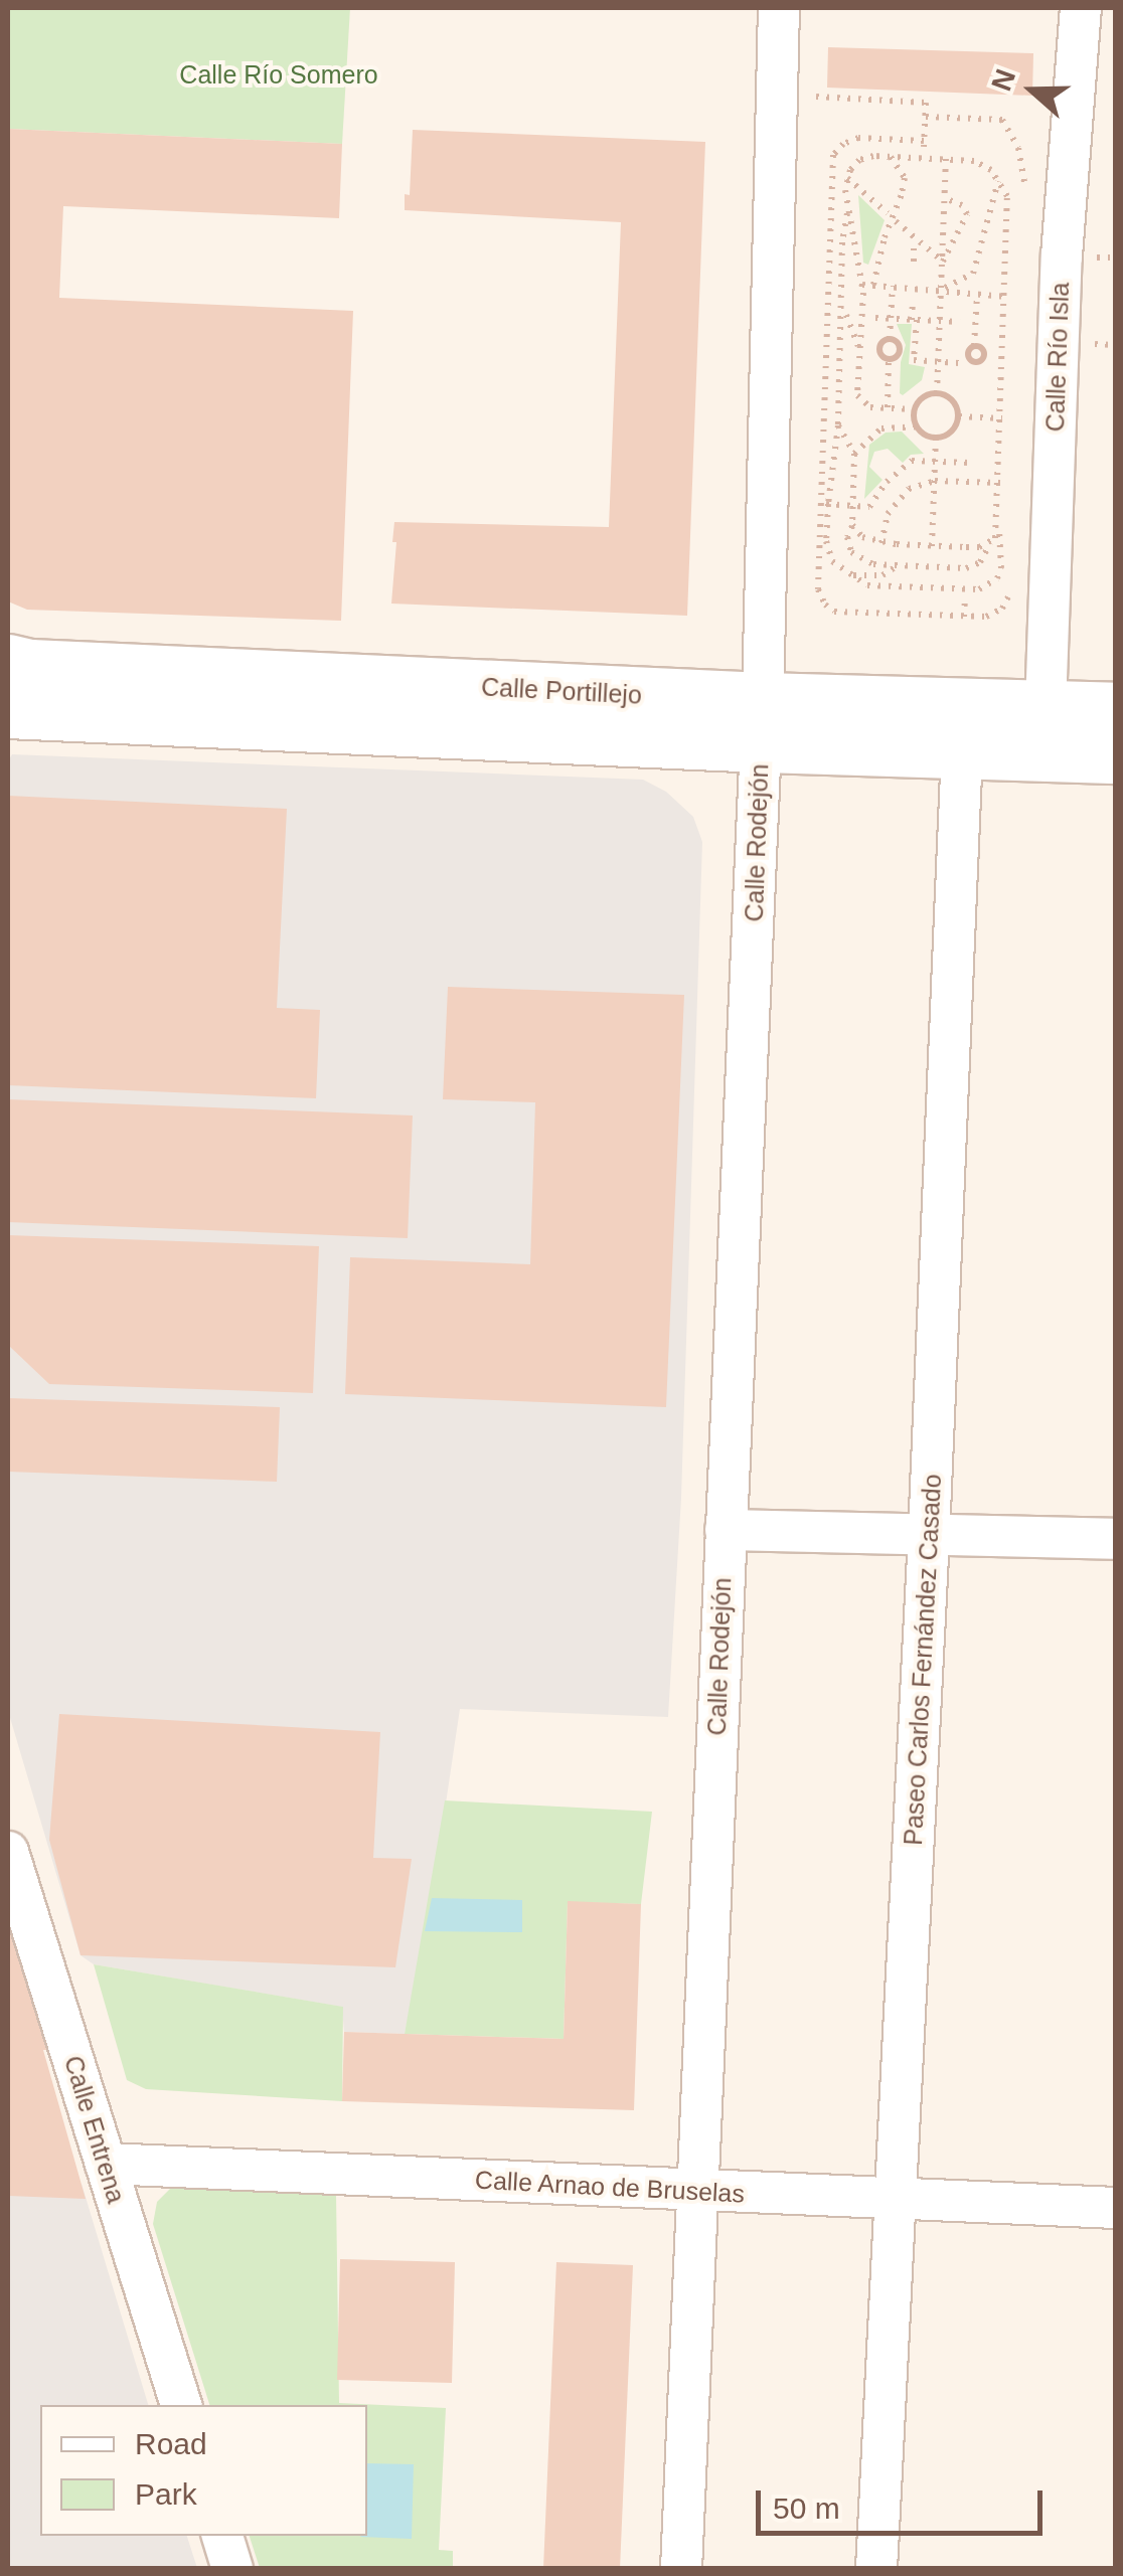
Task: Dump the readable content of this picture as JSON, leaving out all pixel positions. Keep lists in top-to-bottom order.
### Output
{
  "streets": {
    "main road": ["Calle Portillejo"],
    "street": [
      "Calle Río Isla",
      "Calle Rodejón",
      "Paseo Carlos Fernández Casado",
      "Calle Entrena",
      "Calle Arnao de Bruselas"
    ]
  },
  "crossings": [
    ["Calle Río Isla", "Calle Portillejo"],
    ["Calle Portillejo", "Calle Rodejón"],
    ["Calle Portillejo", "Paseo Carlos Fernández Casado"],
    ["Calle Rodejón", "Calle Arnao de Bruselas"],
    ["Paseo Carlos Fernández Casado", "Calle Arnao de Bruselas"],
    ["Calle Entrena", "Calle Arnao de Bruselas"]
  ],
  "parks": ["Calle Río Somero"],
  "legend": ["Road", "Park"],
  "scale_bar": "50 m",
  "north": "left"
}
